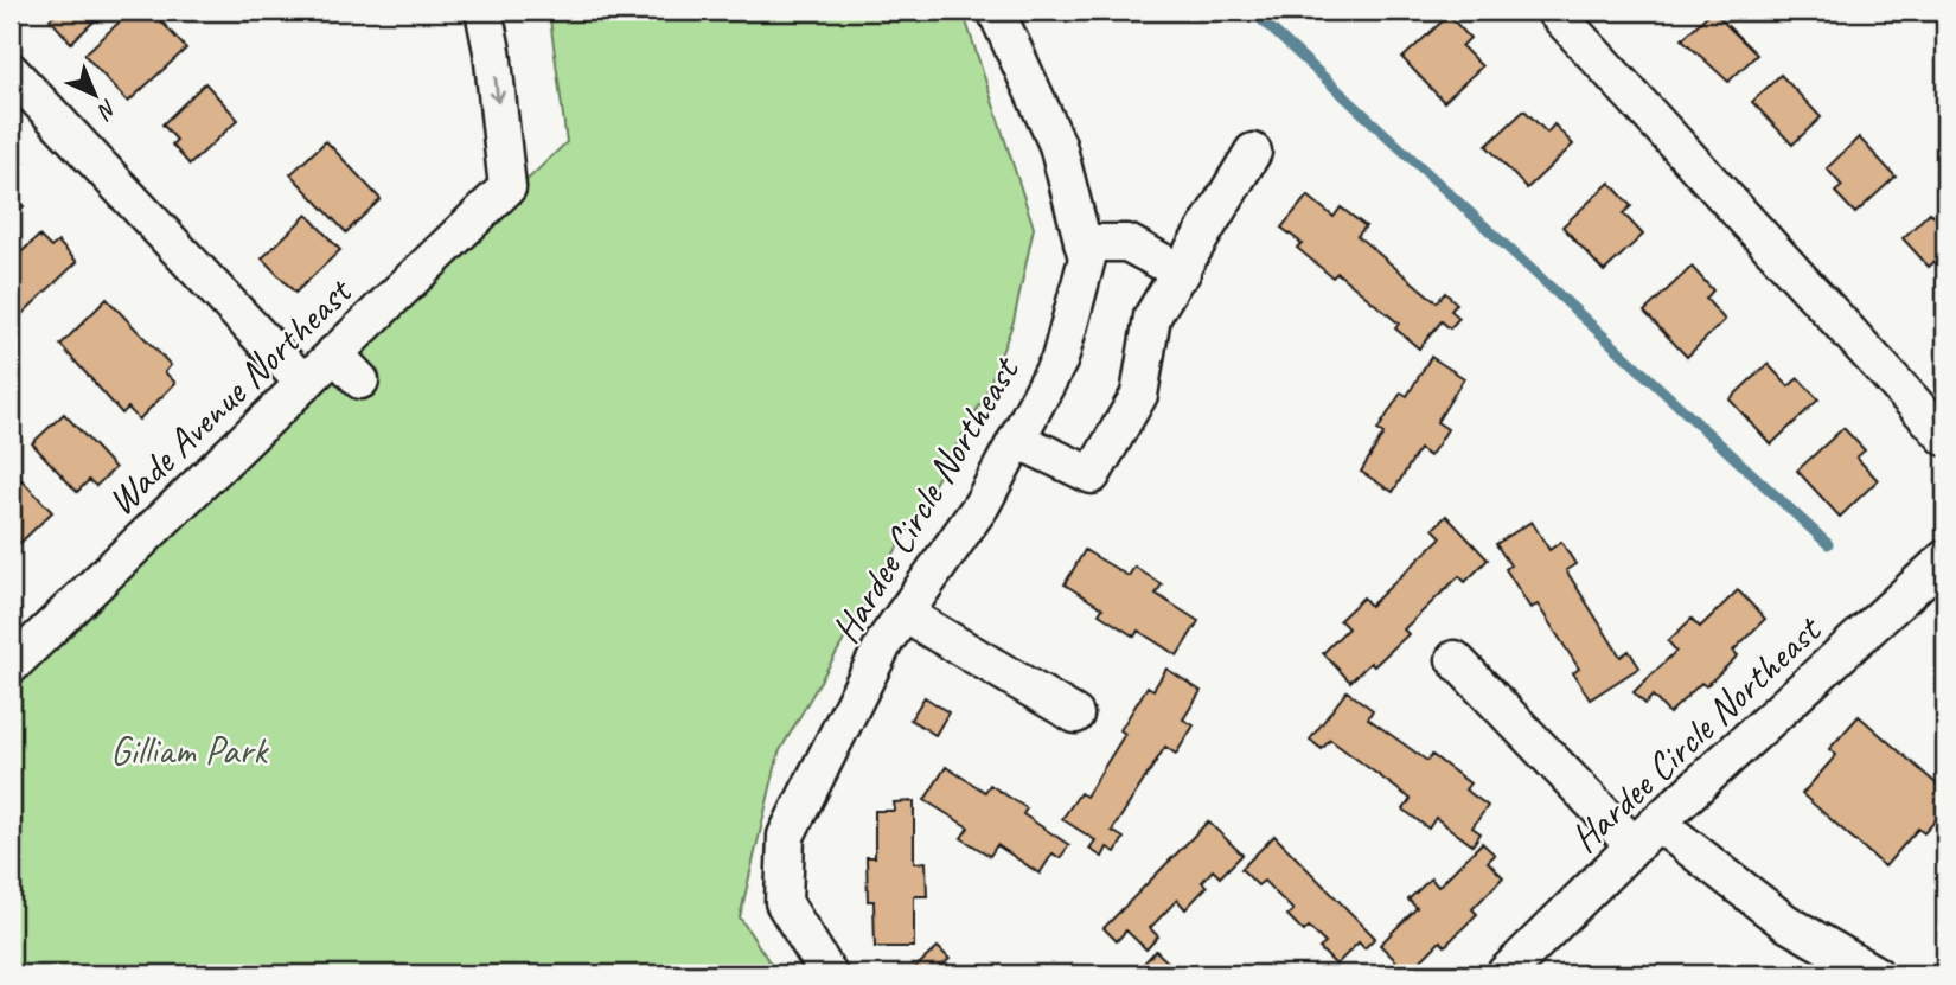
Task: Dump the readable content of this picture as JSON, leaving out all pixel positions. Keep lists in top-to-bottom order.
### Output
{
  "streets": {
    "street": ["Wade Avenue Northeast", "Hardee Circle Northeast"]
  },
  "one_way": ["Wade Avenue Northeast"],
  "parks": ["Gilliam Park"],
  "north": "bottom right"
}
